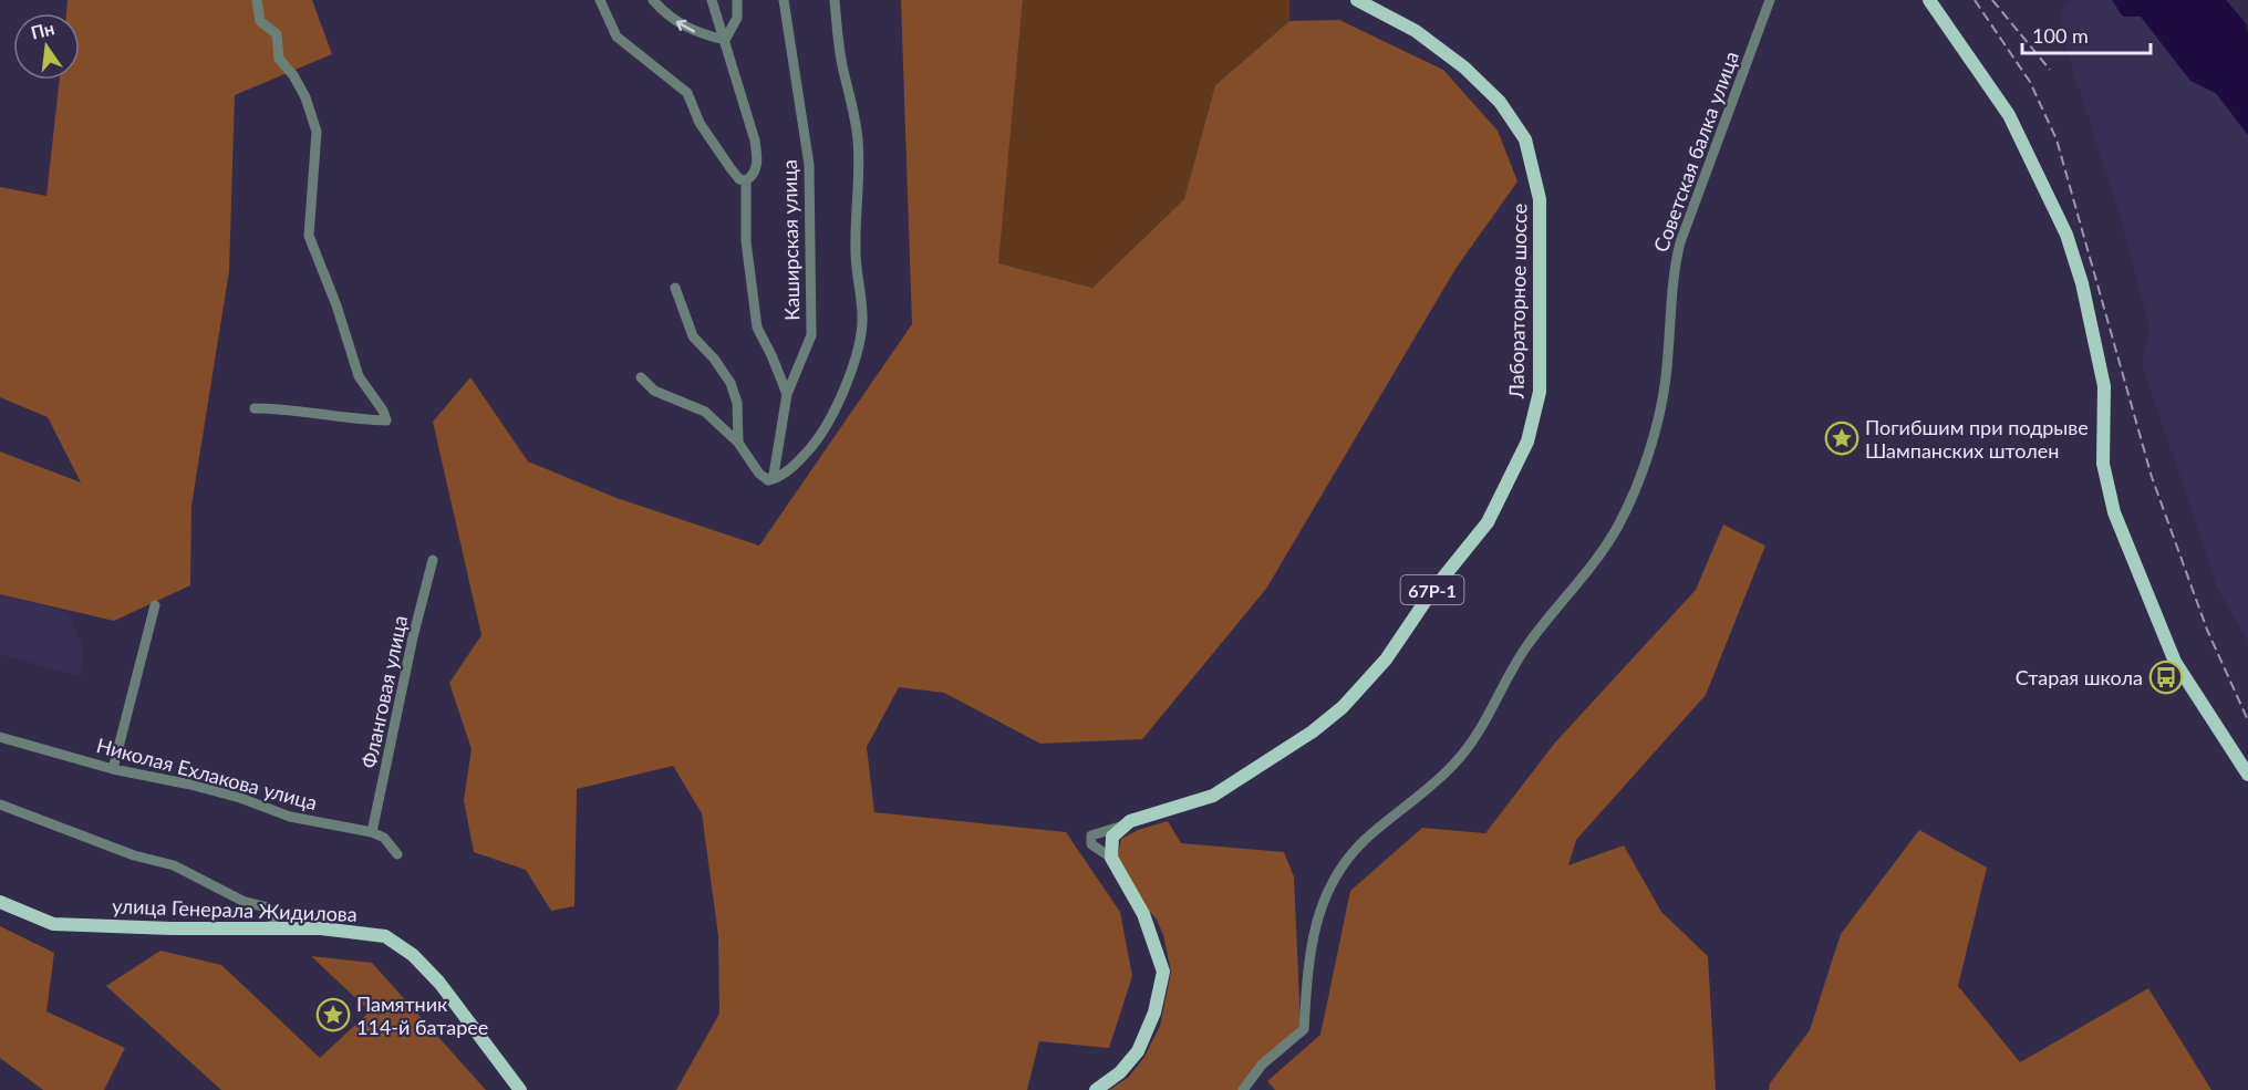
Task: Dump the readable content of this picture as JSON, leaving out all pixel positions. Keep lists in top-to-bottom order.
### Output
{
  "streets": {
    "main road": ["Лабораторное шоссе", "67Р-1", "улица Генерала Жидилова"],
    "street": [
      "Советская балка улица",
      "Каширская улица",
      "Фланговая улица",
      "Николая Ехлакова улица"
    ]
  },
  "crossings": [
    ["Фланговая улица", "Николая Ехлакова улица"]
  ],
  "places": {
    "place": ["Погибшим при подрыве Шампанских штолен", "Памятник 114-й батарее"],
    "bus stop": ["Старая школа"]
  },
  "scale_bar": "100 m",
  "north": "top"
}
